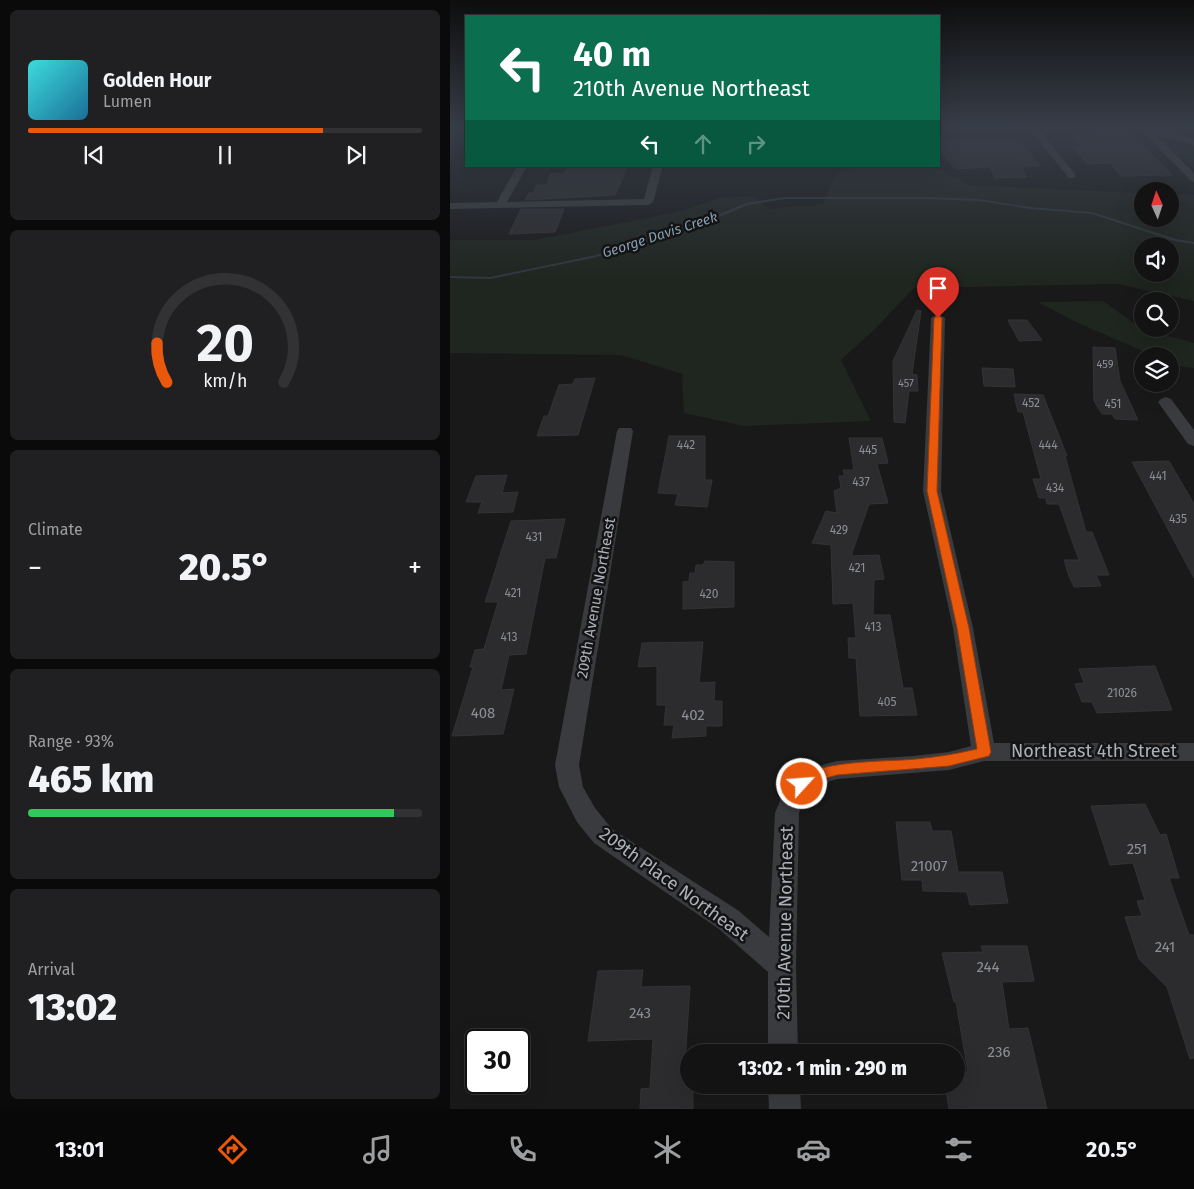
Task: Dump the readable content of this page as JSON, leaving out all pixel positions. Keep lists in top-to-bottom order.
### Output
{
  "streets": {
    "street": [
      "209th Avenue Northeast",
      "Northeast 4th Street",
      "209th Place Northeast",
      "210th Avenue Northeast"
    ]
  },
  "crossings": [
    ["209th Avenue Northeast", "209th Place Northeast"],
    ["Northeast 4th Street", "210th Avenue Northeast"],
    ["209th Place Northeast", "210th Avenue Northeast"]
  ],
  "water": ["George Davis Creek"],
  "house_numbers": [
    "459",
    "457",
    "452",
    "451",
    "442",
    "444",
    "445",
    "441",
    "437",
    "434",
    "435",
    "429",
    "431",
    "421",
    "421",
    "420",
    "413",
    "413",
    "21026",
    "405",
    "408",
    "402",
    "251",
    "21007",
    "241",
    "244",
    "243",
    "236"
  ],
  "north": "top",
  "page": {
    "turn": ["40 m", "210th Avenue Northeast"],
    "song": ["Golden Hour", "Lumen"],
    "tile": [
      "Climate",
      ["Range · 93%", "465 km"],
      ["Arrival", "13:02"]
    ],
    "heat": ["−", "20.5°", "+"],
    "limit": "30",
    "trip": "13:02 · 1 min · 290 m",
    "tabs": ["13:01", "20.5°"],
    "gauge": ["20", "km/h"]
  }
}
